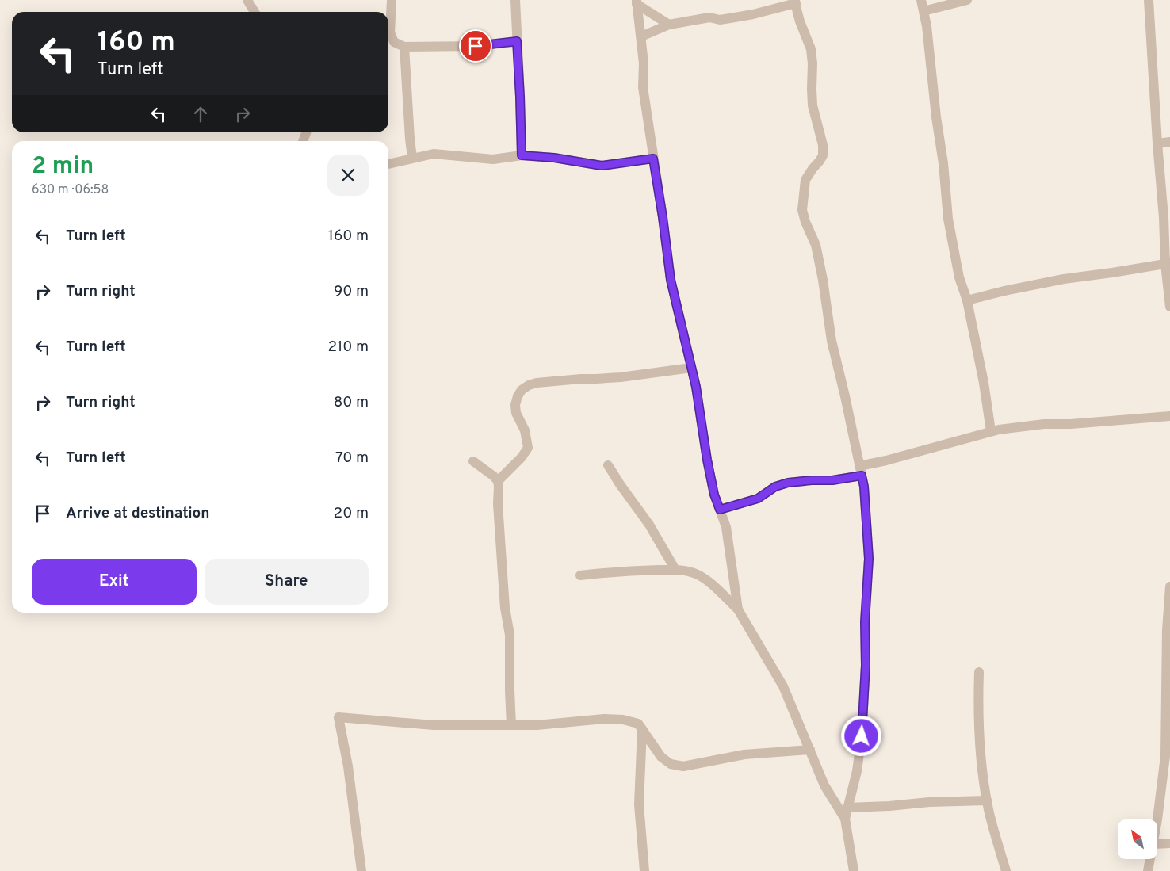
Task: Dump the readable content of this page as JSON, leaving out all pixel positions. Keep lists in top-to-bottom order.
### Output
{
  "north": "top left",
  "page": {
    "turn": ["160 m", "Turn left"],
    "heading": ["2 min", "630 m · 06:58"],
    "list": [
      {
        "name": "Turn left",
        "value": "160 m"
      },
      {
        "name": "Turn right",
        "value": "90 m"
      },
      {
        "name": "Turn left",
        "value": "210 m"
      },
      {
        "name": "Turn right",
        "value": "80 m"
      },
      {
        "name": "Turn left",
        "value": "70 m"
      },
      {
        "name": "Arrive at destination",
        "value": "20 m"
      }
    ],
    "buttons": ["Exit", "Share"]
  }
}
